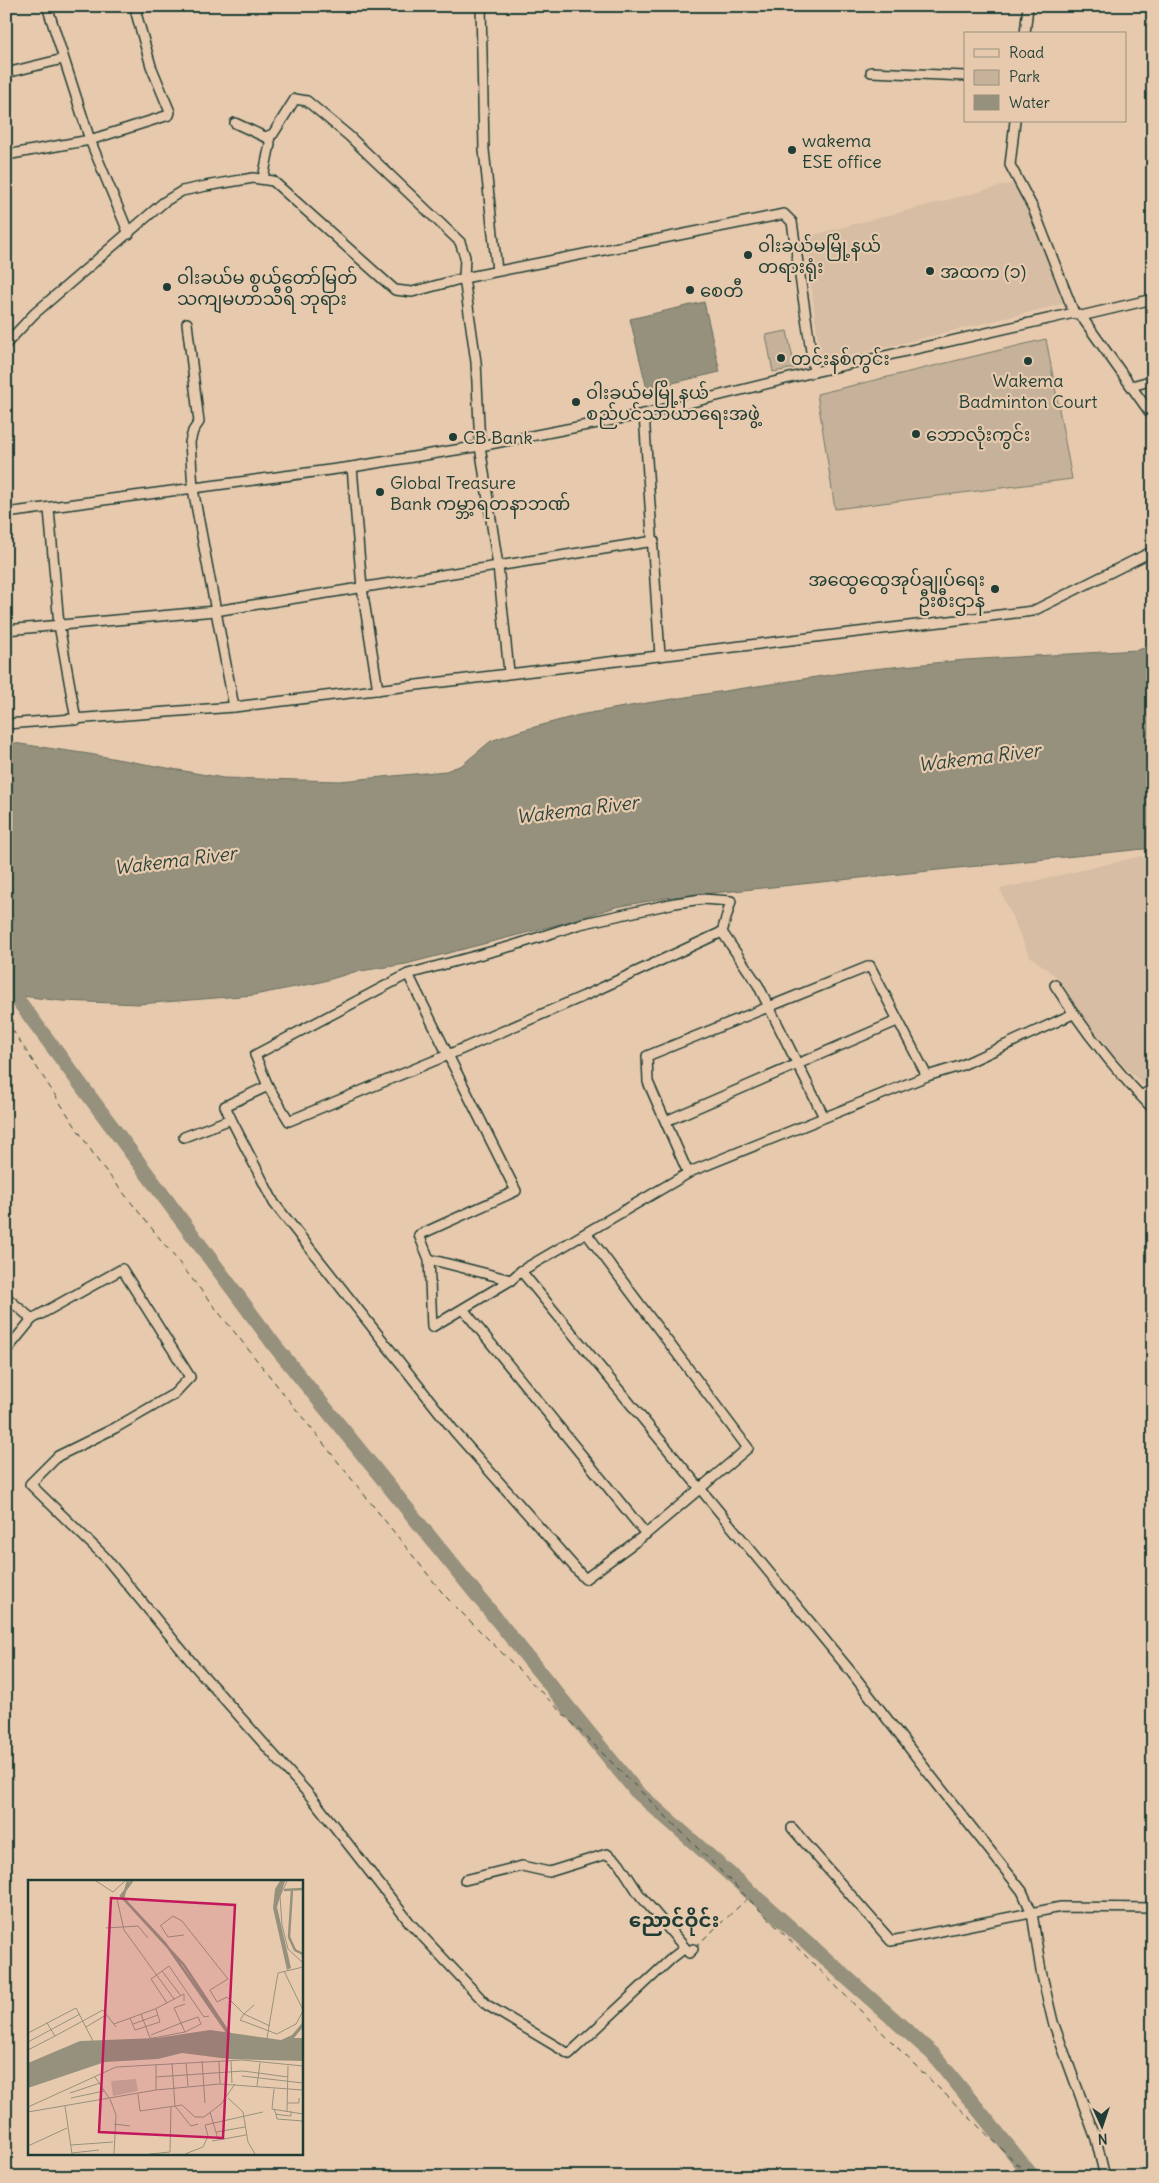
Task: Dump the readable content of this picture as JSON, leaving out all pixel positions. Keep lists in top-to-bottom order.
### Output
{
  "districts": ["ညောင်ဝိုင်း"],
  "water": ["Wakema River"],
  "places": [
    "wakema ESE office",
    "ဝါးခယ်မမြို့နယ် တရားရုံး",
    "အထက (၁)",
    "ဝါးခယ်မ စွယ်တော်မြတ် သကျမဟာသီရိ ဘုရား",
    "စေတီ",
    "တင်းနစ်ကွင်း",
    "Wakema Badminton Court",
    "ဝါးခယ်မမြို့နယ် စည်ပင်သာယာရေးအဖွဲ့",
    "ဘောလုံးကွင်း",
    "CB Bank",
    "Global Treasure Bank ကမ္ဘာ့ရတနာဘဏ်",
    "အထွေထွေအုပ်ချုပ်ရေး ဦးစီးဌာန"
  ],
  "legend": ["Road", "Park", "Water"],
  "north": "bottom"
}
